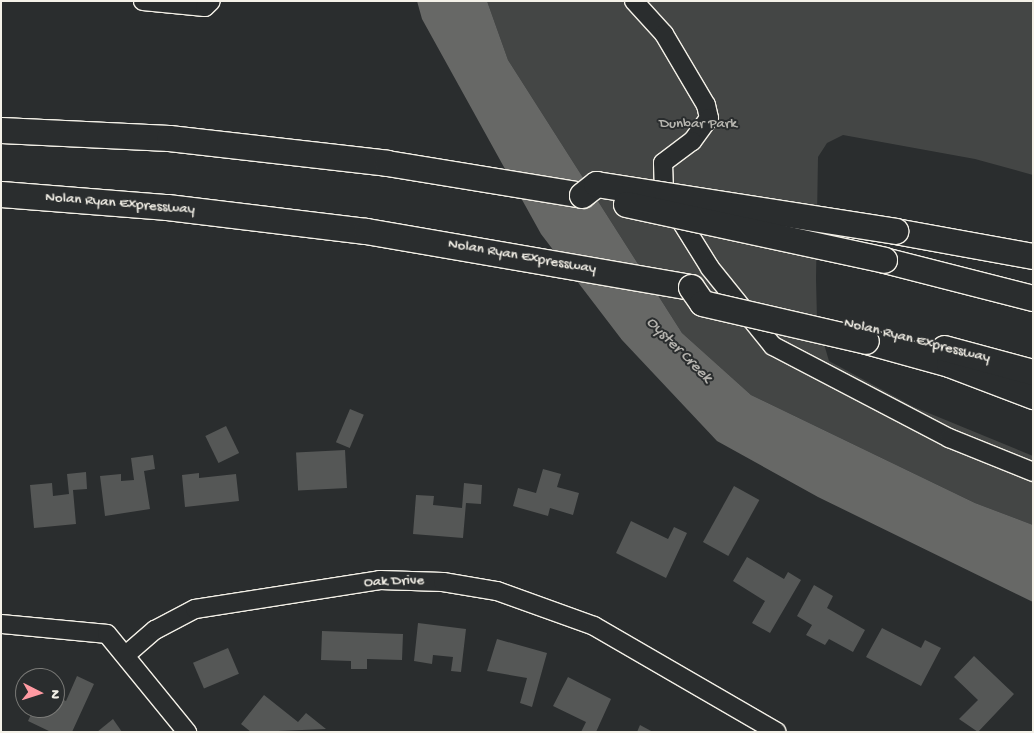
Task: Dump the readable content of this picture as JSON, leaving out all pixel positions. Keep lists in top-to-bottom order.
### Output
{
  "streets": {
    "highway": ["Nolan Ryan Expressway"],
    "street": ["Oak Drive"]
  },
  "water": ["Oyster Creek"],
  "parks": ["Dunbar Park"],
  "north": "right"
}
